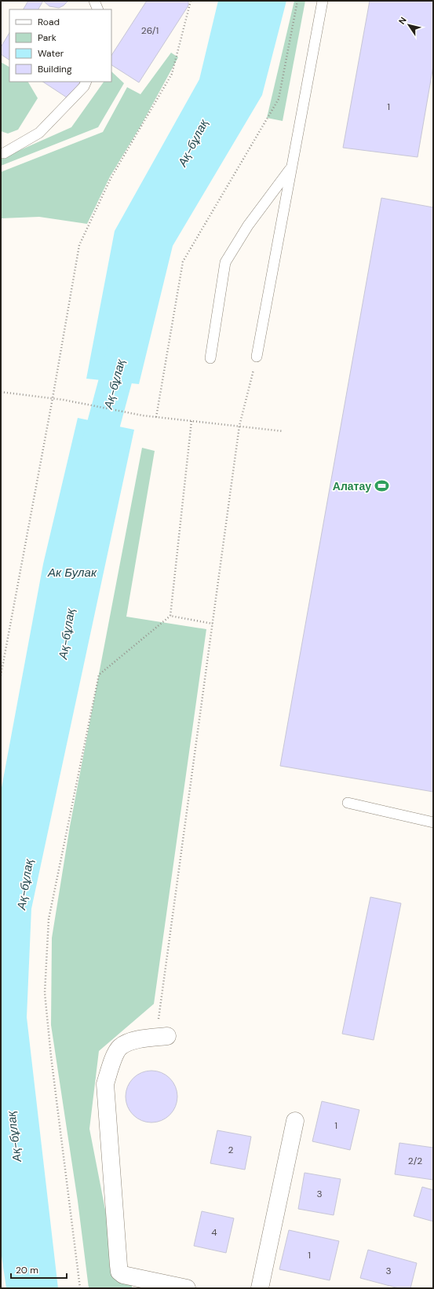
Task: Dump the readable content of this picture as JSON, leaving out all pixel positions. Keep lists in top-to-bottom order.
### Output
{
  "water": ["Ақ-бұлақ", "Ак Булак"],
  "places": {
    "sports": ["Алатау"]
  },
  "house_numbers": [
    "26/1",
    "1",
    "1",
    "2",
    "2/2",
    "3",
    "4",
    "1",
    "3"
  ],
  "legend": [
    "Road",
    "Park",
    "Water",
    "Building"
  ],
  "scale_bar": "20 m",
  "north": "top left"
}
